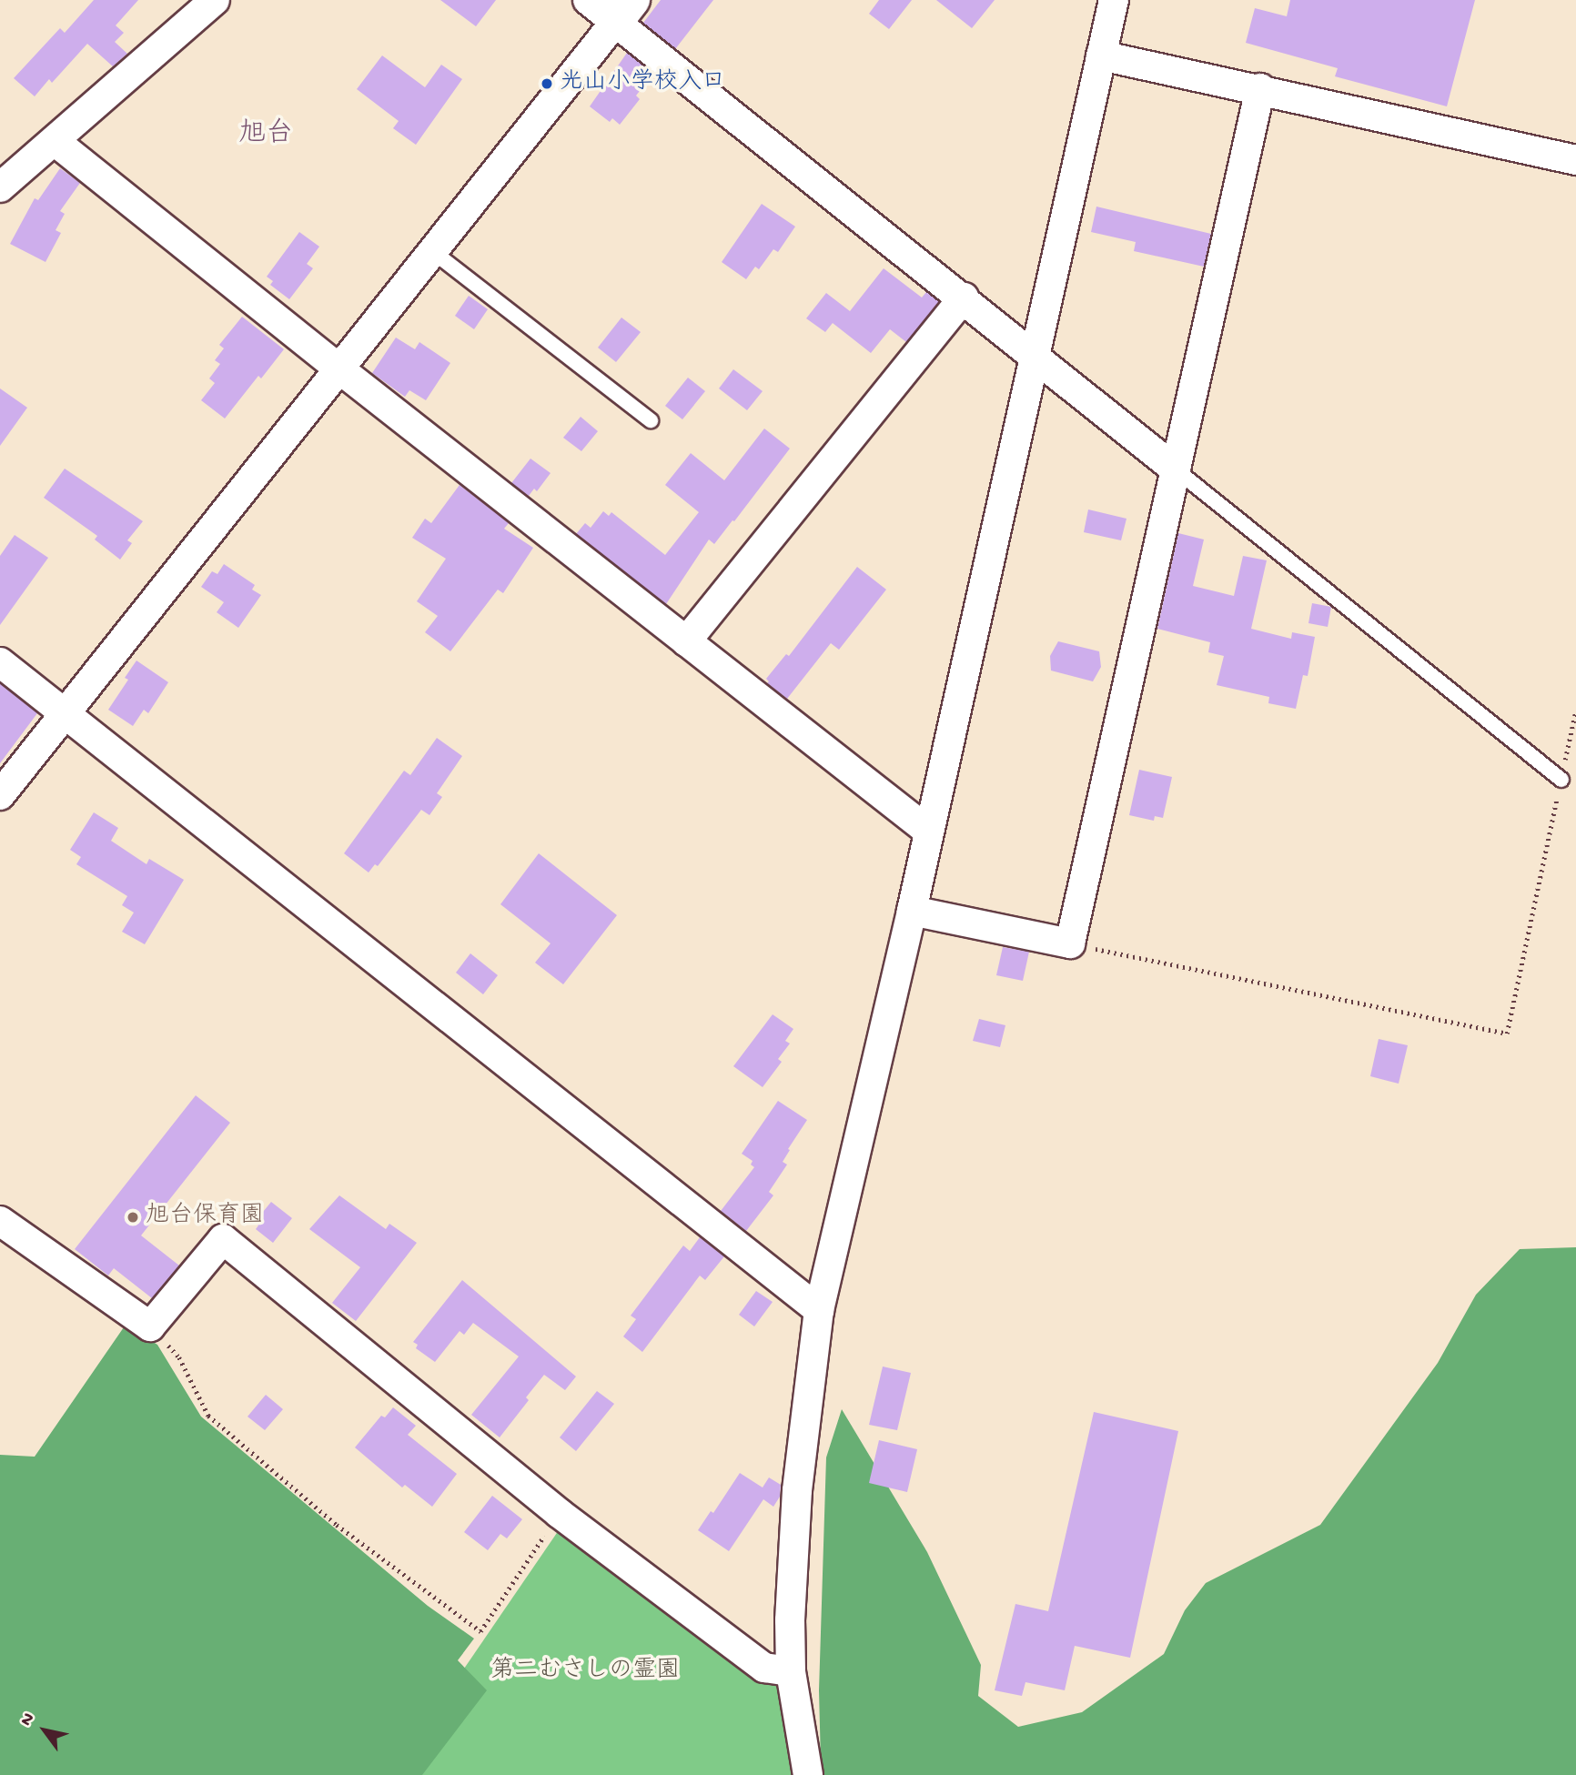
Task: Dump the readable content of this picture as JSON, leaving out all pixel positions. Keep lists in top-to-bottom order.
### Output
{
  "districts": ["旭台"],
  "parks": ["第二むさしの霊園"],
  "places": ["光山小学校入口", "旭台保育園"],
  "north": "top left"
}
